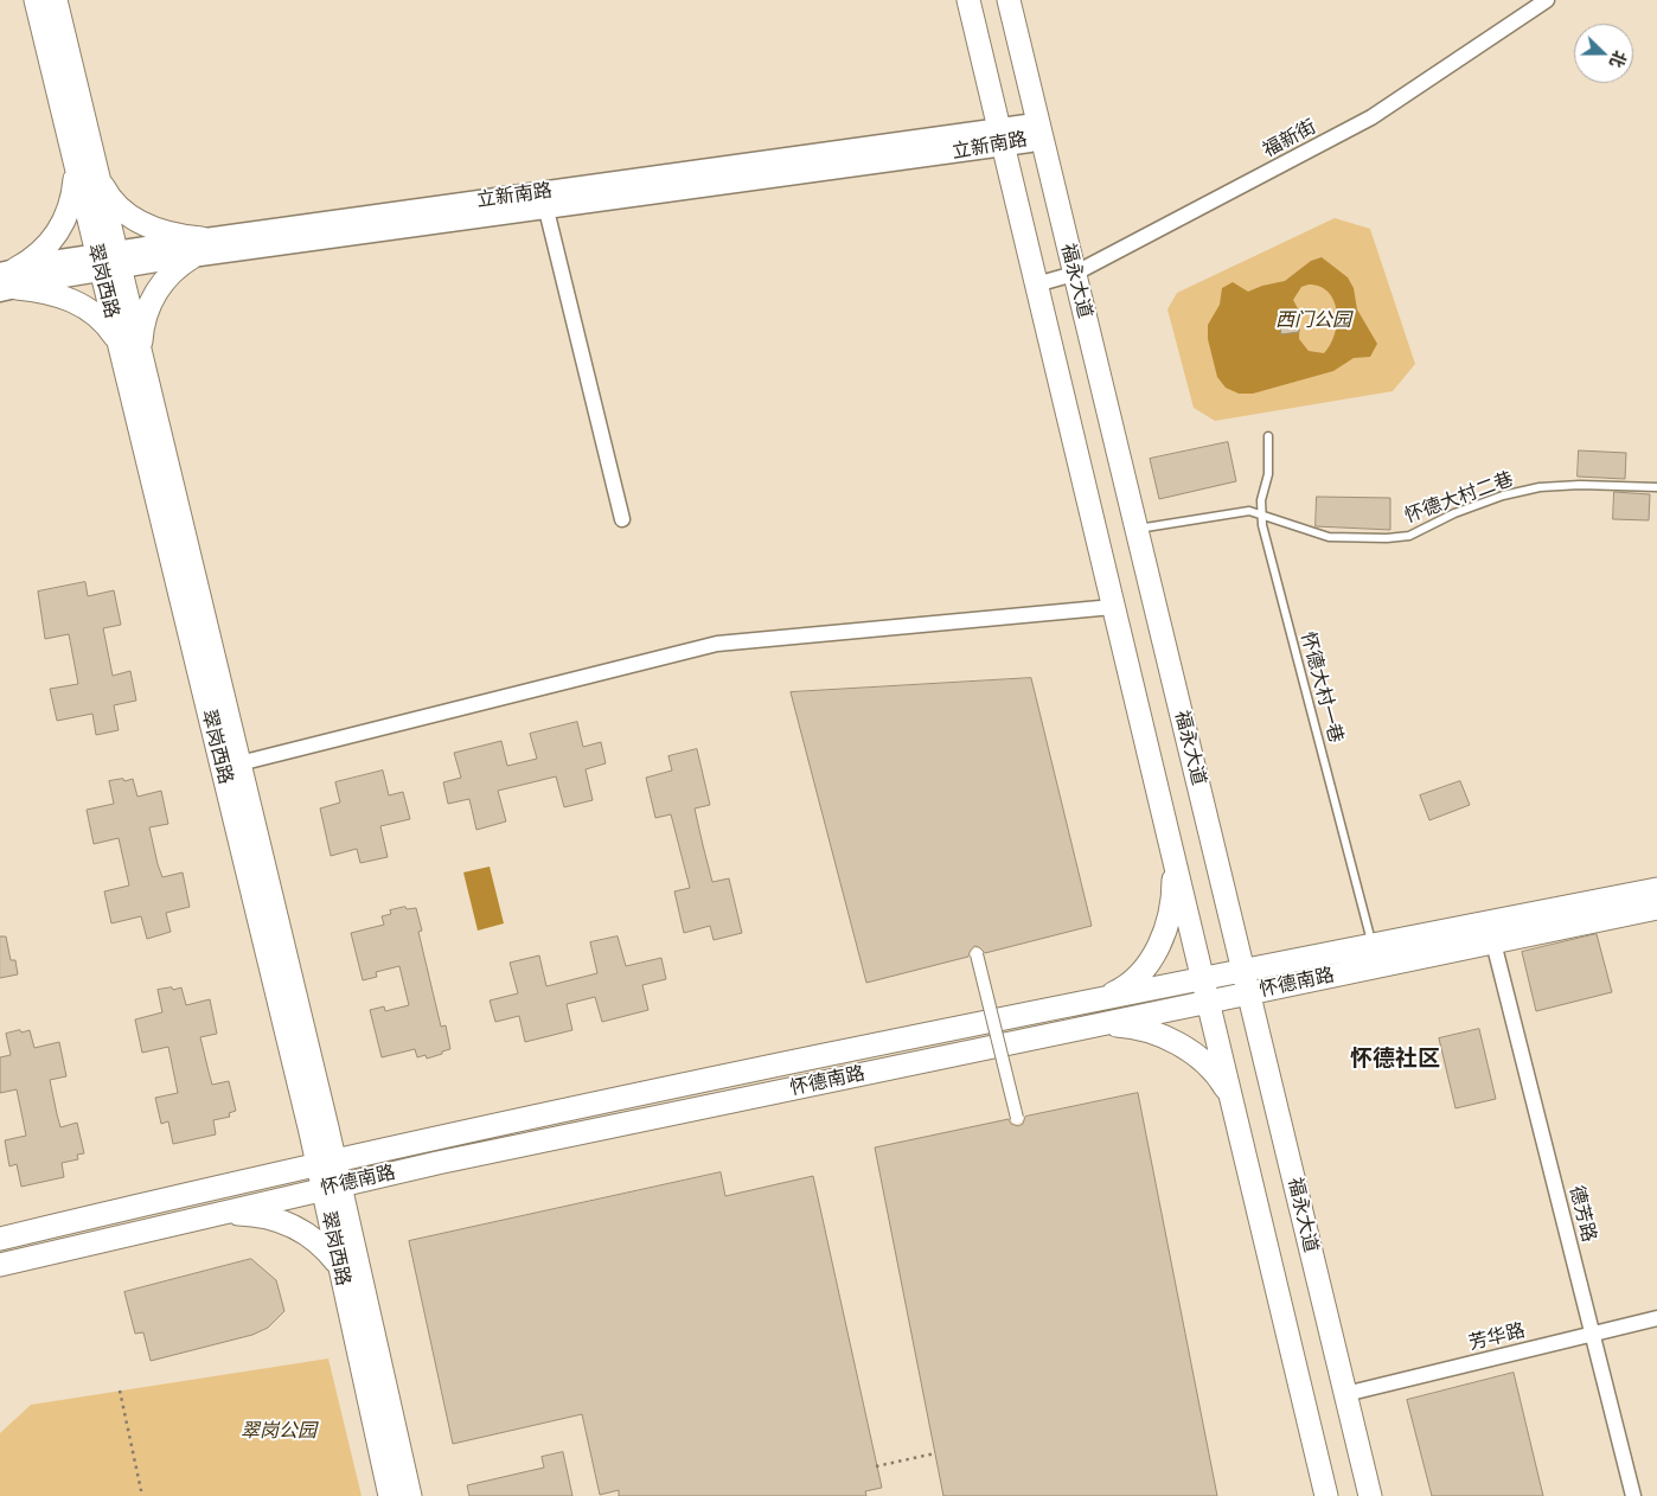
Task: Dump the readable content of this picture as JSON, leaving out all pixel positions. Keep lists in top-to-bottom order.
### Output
{
  "streets": {
    "main road": ["翠岗西路", "福永大道", "怀德南路"],
    "street": [
      "福新街",
      "立新南路",
      "德芳路",
      "芳华路"
    ],
    "lane": ["怀德大村二巷", "怀德大村一巷"]
  },
  "crossings": [
    ["福新街", "福永大道"],
    ["立新南路", "翠岗西路"],
    ["立新南路", "福永大道"],
    ["翠岗西路", "怀德南路"],
    ["福永大道", "怀德大村二巷"],
    ["福永大道", "怀德南路"],
    ["福永大道", "芳华路"],
    ["怀德大村二巷", "怀德大村一巷"],
    ["怀德大村一巷", "怀德南路"],
    ["怀德南路", "德芳路"],
    ["德芳路", "芳华路"]
  ],
  "districts": ["怀德社区"],
  "parks": ["西门公园", "翠岗公园"],
  "north": "right"
}
